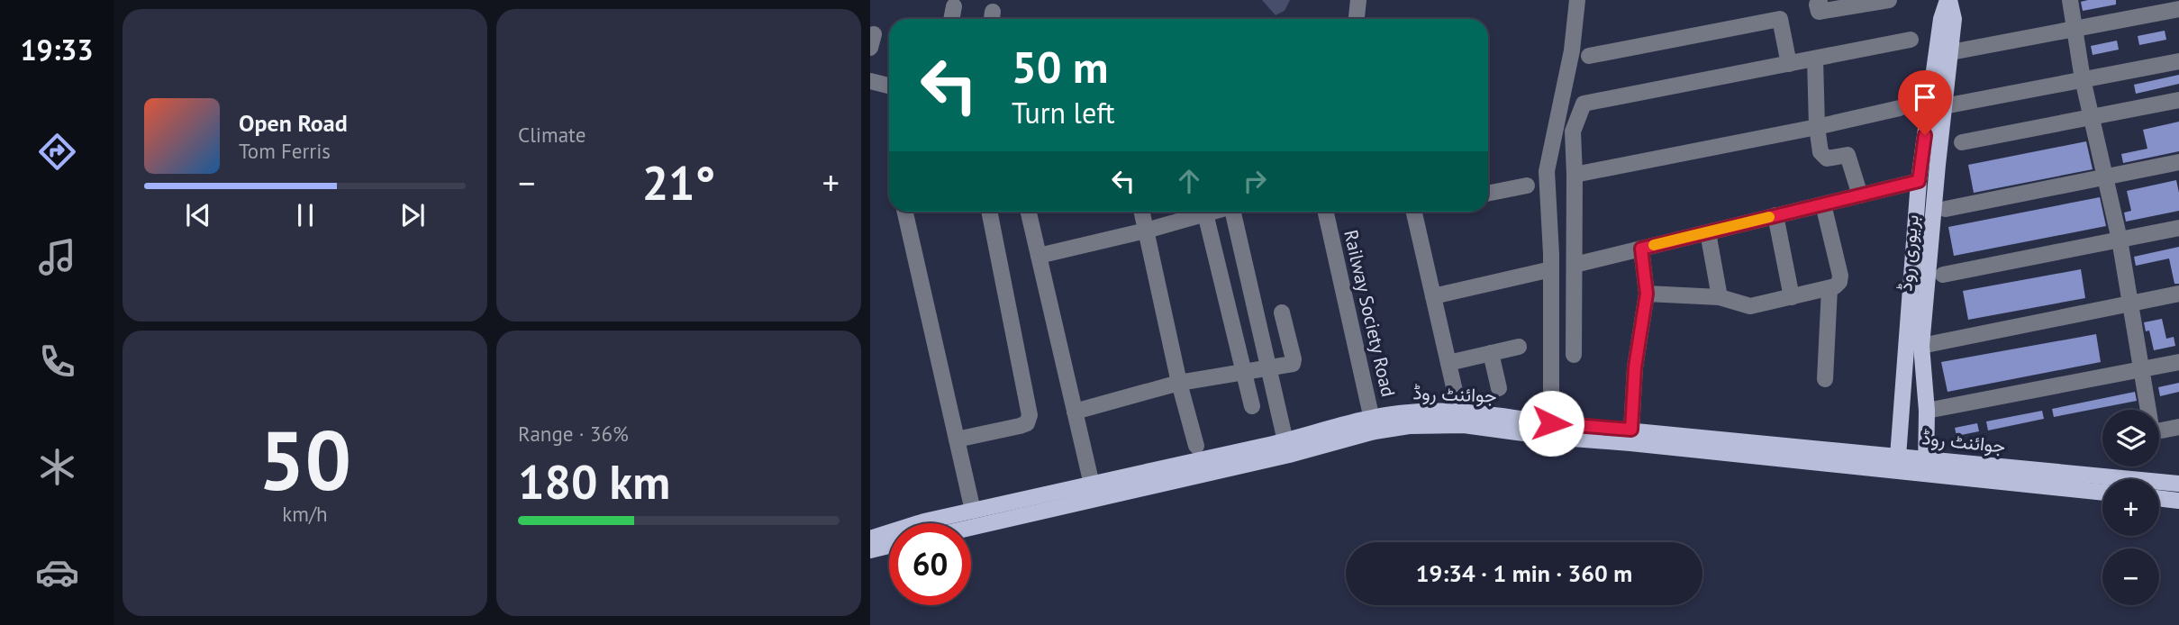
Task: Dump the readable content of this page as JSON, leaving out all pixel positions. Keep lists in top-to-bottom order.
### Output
{
  "streets": {
    "main road": ["بریوری روڈ", "جوائنٹ روڈ"],
    "street": ["Railway Society Road"]
  },
  "crossings": [
    ["بریوری روڈ", "جوائنٹ روڈ"],
    ["Railway Society Road", "جوائنٹ روڈ"]
  ],
  "page": {
    "tabs": "19:33",
    "tile": [
      "Climate",
      ["50", "km/h"],
      ["Range · 36%", "180 km"]
    ],
    "turn": ["50 m", "Turn left"],
    "song": ["Open Road", "Tom Ferris"],
    "heat": ["−", "21°", "+"],
    "map_buttons": ["+", "−"],
    "limit": "60",
    "trip": "19:34 · 1 min · 360 m"
  }
}
